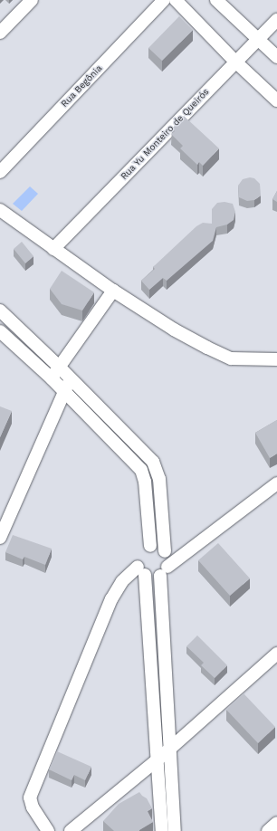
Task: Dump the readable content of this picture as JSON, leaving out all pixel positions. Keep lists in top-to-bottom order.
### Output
{
  "streets": {
    "street": ["Rua Begônia", "Rua Yu Monteiro de Queirós"]
  }
}
